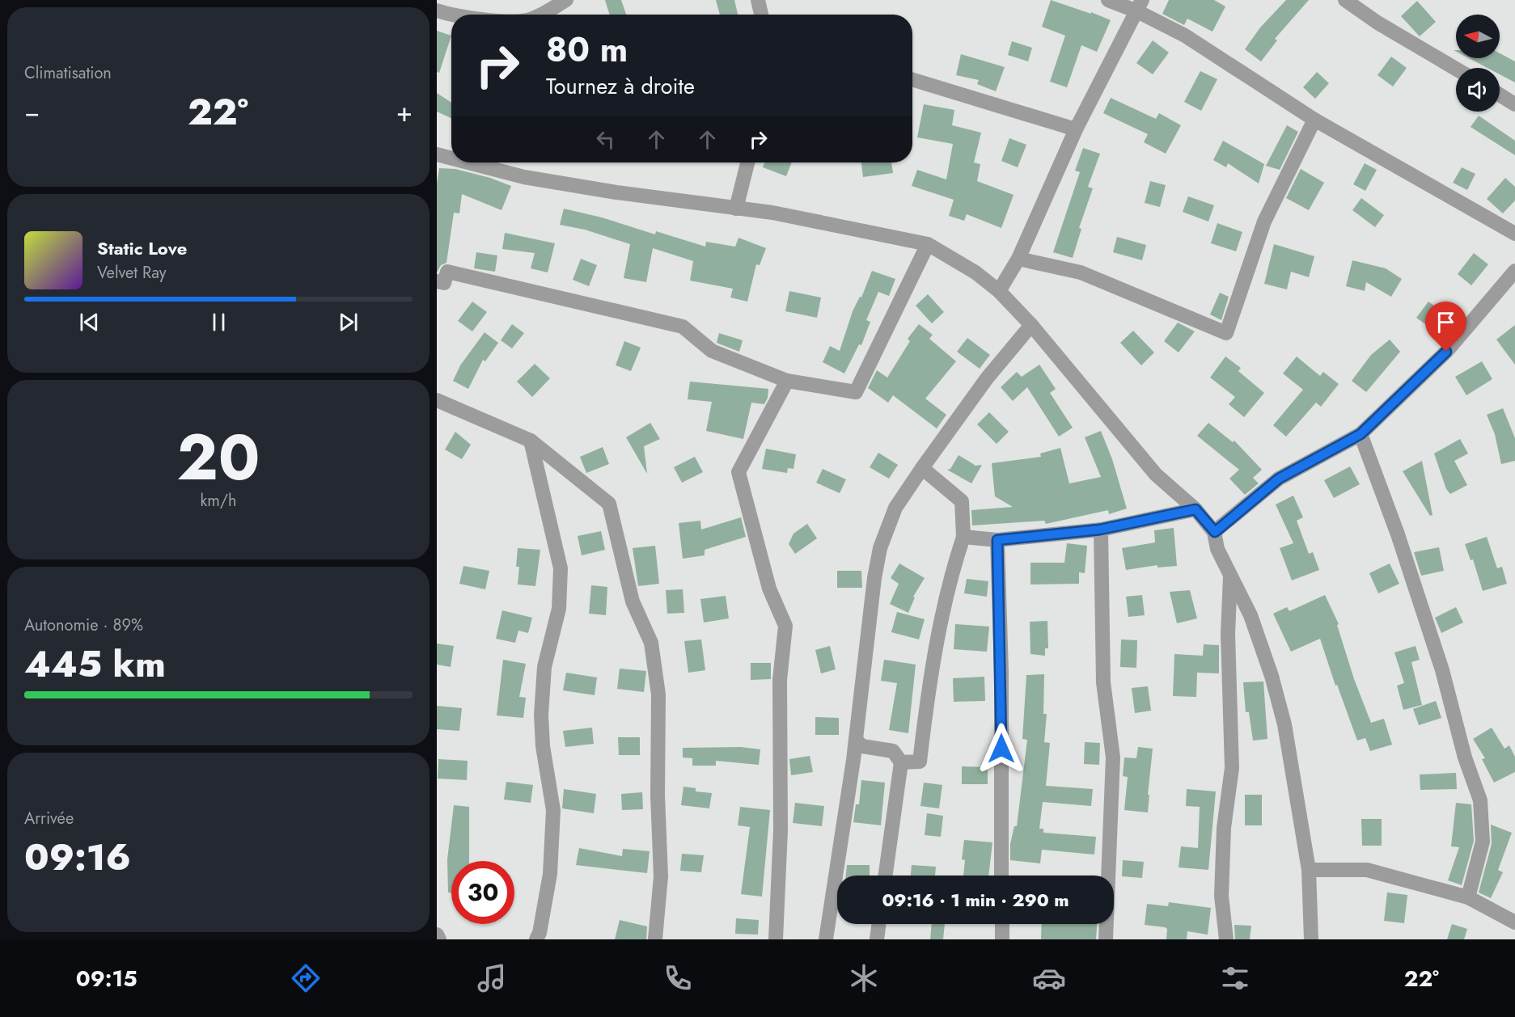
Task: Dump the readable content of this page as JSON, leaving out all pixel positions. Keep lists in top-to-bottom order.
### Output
{
  "north": "left",
  "page": {
    "tile": [
      "Climatisation",
      ["20", "km/h"],
      ["Autonomie · 89%", "445 km"],
      ["Arrivée", "09:16"]
    ],
    "turn": ["80 m", "Tournez à droite"],
    "heat": ["−", "22°", "+"],
    "song": ["Static Love", "Velvet Ray"],
    "limit": "30",
    "trip": "09:16 · 1 min · 290 m",
    "tabs": ["09:15", "22°"]
  }
}
